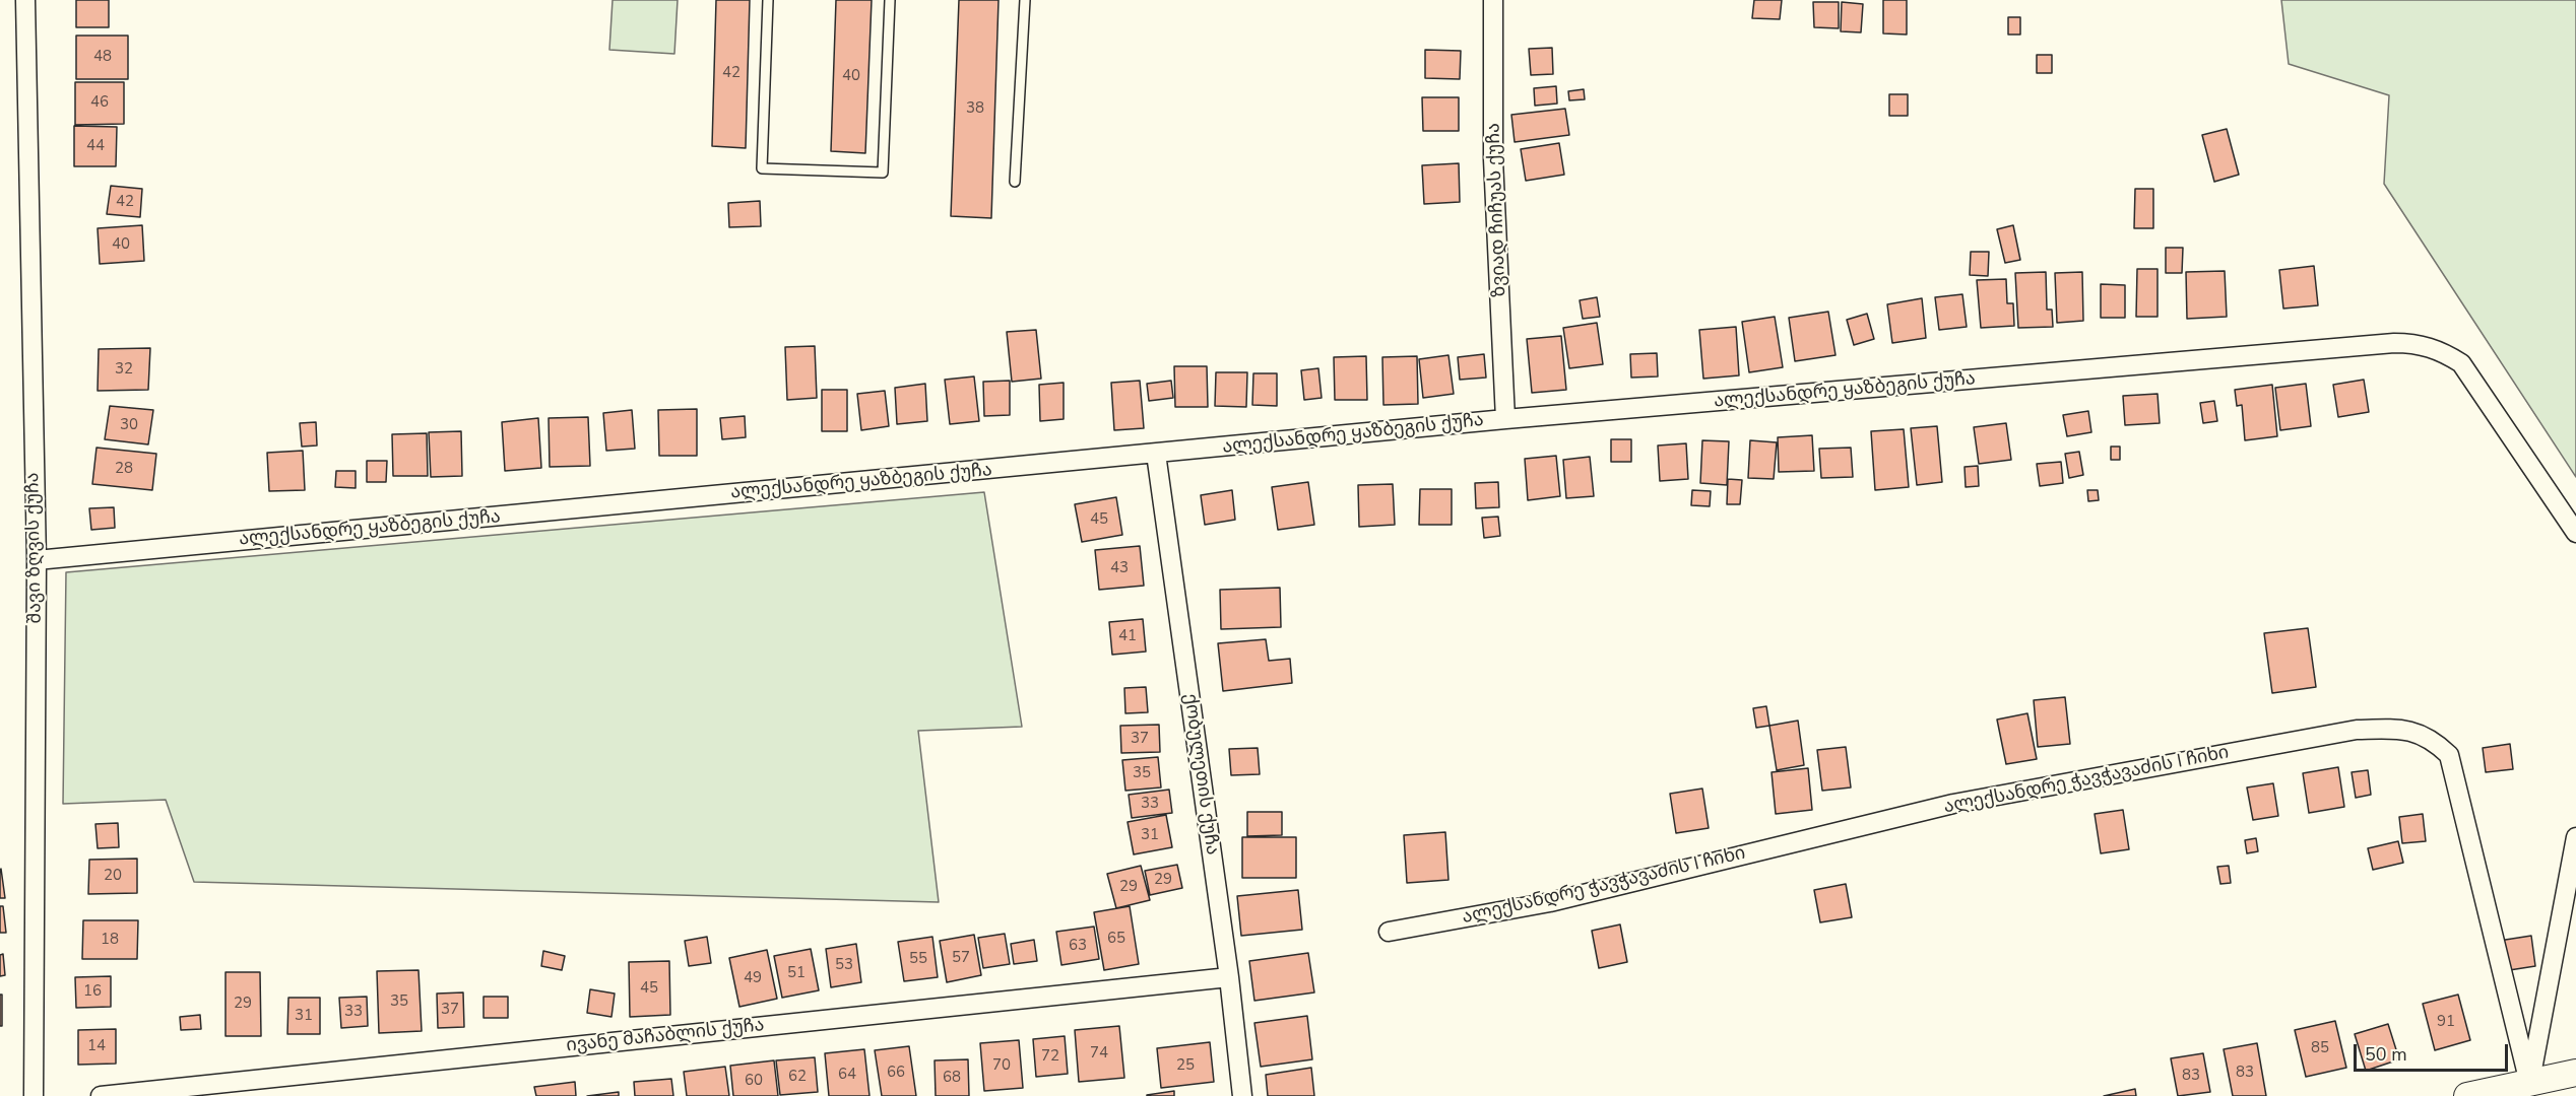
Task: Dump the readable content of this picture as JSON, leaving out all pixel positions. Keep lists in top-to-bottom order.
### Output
{
  "streets": {
    "street": [
      "ზვიად ჩიჩუას ქუჩა",
      "ალექსანდრე ყაზბეგის ქუჩა",
      "შავი ზღვის ქუჩა",
      "ქობულეთის ქუჩა",
      "ალექსანდრე ჭავჭავაძის I ჩიხი",
      "ივანე მაჩაბლის ქუჩა"
    ]
  },
  "crossings": [
    ["ზვიად ჩიჩუას ქუჩა", "ალექსანდრე ყაზბეგის ქუჩა"],
    ["ალექსანდრე ყაზბეგის ქუჩა", "შავი ზღვის ქუჩა"],
    ["ალექსანდრე ყაზბეგის ქუჩა", "ქობულეთის ქუჩა"],
    ["ქობულეთის ქუჩა", "ივანე მაჩაბლის ქუჩა"]
  ],
  "house_numbers": [
    "48",
    "42",
    "40",
    "46",
    "38",
    "44",
    "42",
    "40",
    "32",
    "30",
    "28",
    "45",
    "43",
    "41",
    "37",
    "35",
    "33",
    "31",
    "20",
    "29",
    "29",
    "65",
    "18",
    "63",
    "57",
    "55",
    "53",
    "51",
    "49",
    "45",
    "16",
    "35",
    "29",
    "37",
    "33",
    "31",
    "91",
    "14",
    "85",
    "74",
    "72",
    "70",
    "25",
    "66",
    "83",
    "64",
    "83",
    "62",
    "68",
    "60"
  ],
  "scale_bar": "50 m"
}
